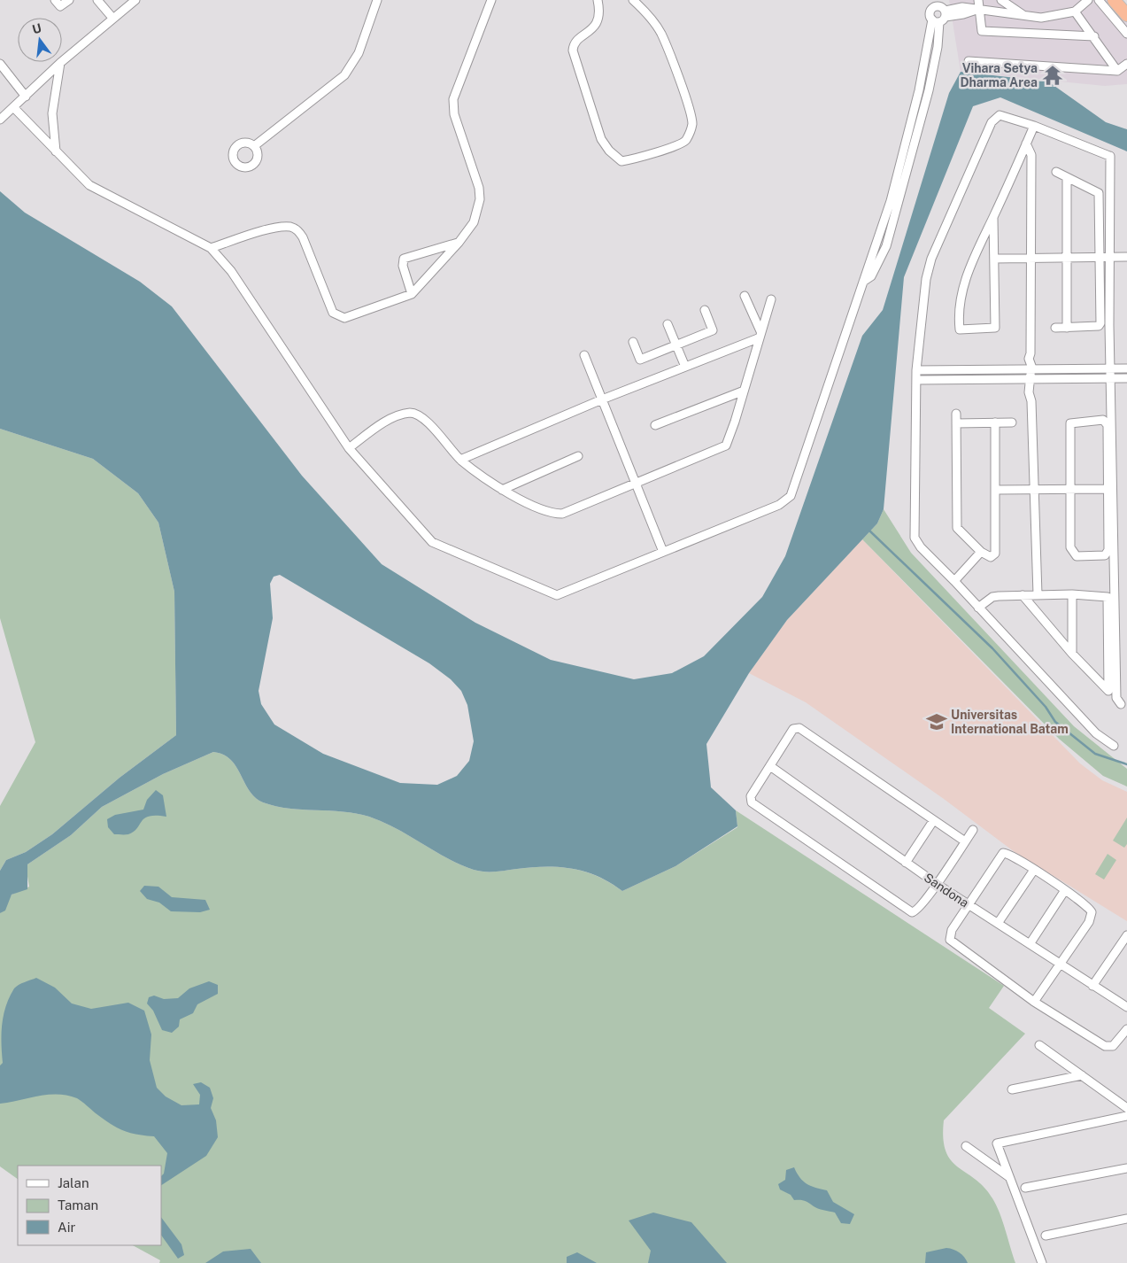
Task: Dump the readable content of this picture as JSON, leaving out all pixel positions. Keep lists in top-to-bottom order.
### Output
{
  "streets": {
    "street": ["Sandona"]
  },
  "places": {
    "temple": ["Vihara Setya Dharma Area"],
    "school or university": ["Universitas International Batam"]
  },
  "legend": ["Jalan", "Taman", "Air"],
  "north": "top"
}
